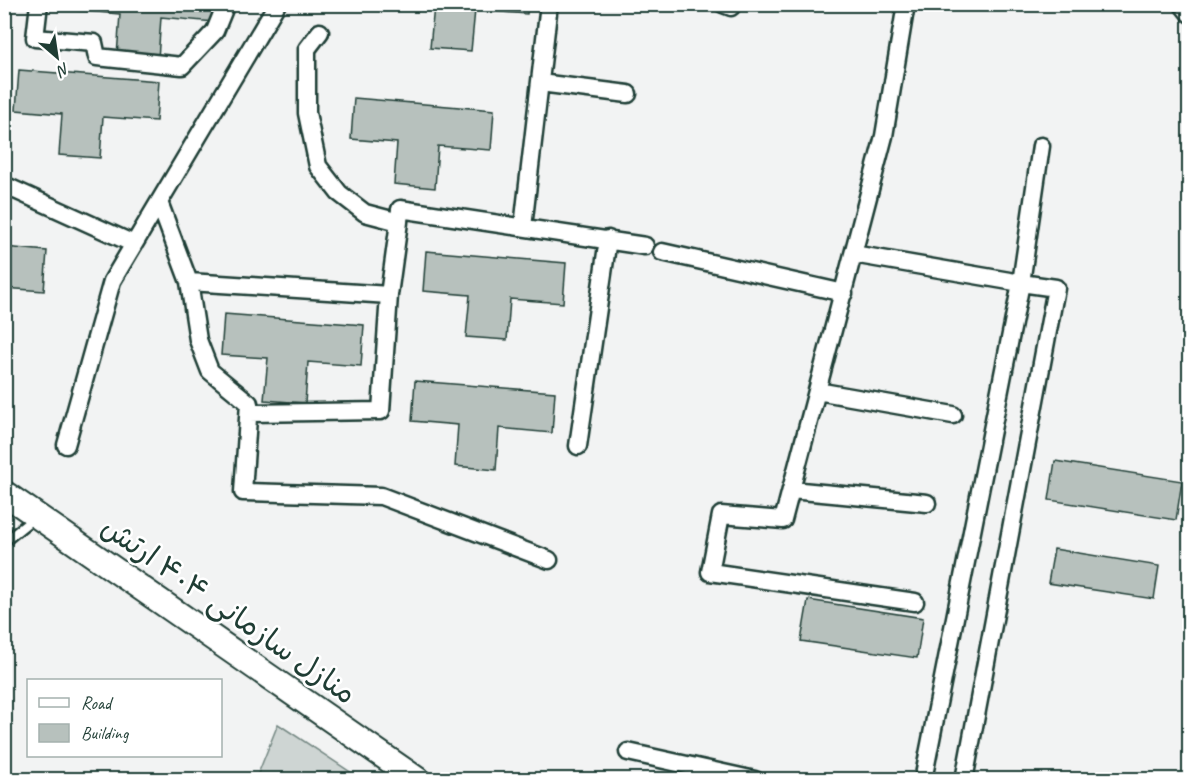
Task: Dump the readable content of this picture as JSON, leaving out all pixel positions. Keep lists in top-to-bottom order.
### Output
{
  "streets": {
    "street": ["منازل سازمانی ۴۰۴ ارتش"]
  },
  "legend": ["Road", "Building"],
  "north": "bottom right"
}
